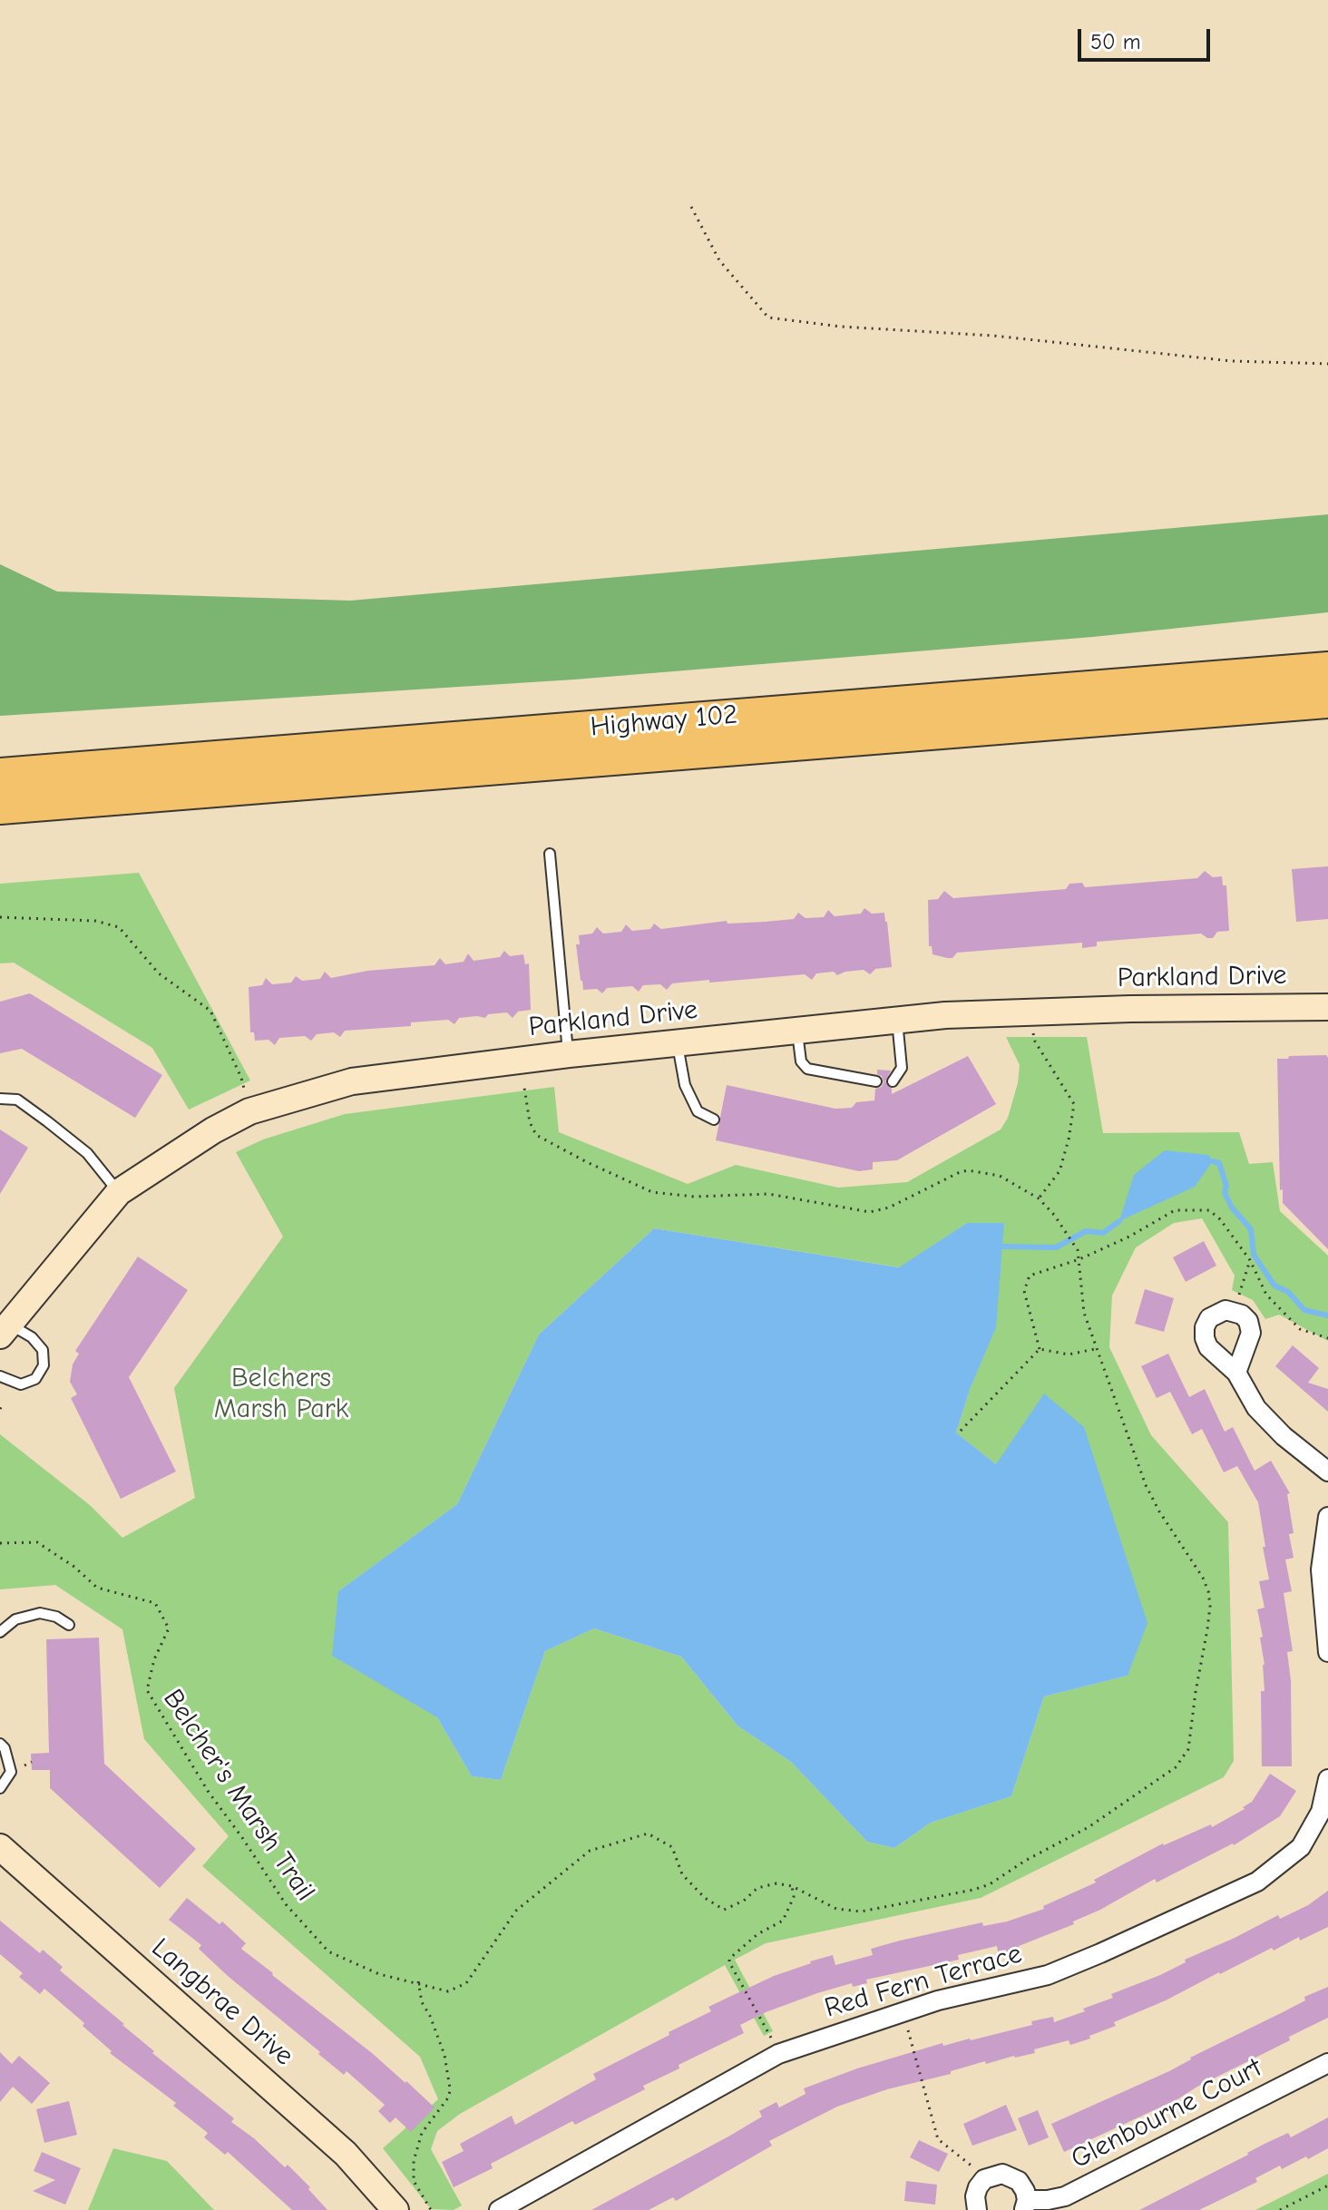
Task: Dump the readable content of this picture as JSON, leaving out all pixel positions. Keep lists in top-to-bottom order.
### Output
{
  "streets": {
    "highway": ["Highway 102"],
    "street": [
      "Parkland Drive",
      "Red Fern Terrace",
      "Langbrae Drive",
      "Glenbourne Court"
    ],
    "path": ["Belcher's Marsh Trail"]
  },
  "parks": ["Belchers Marsh Park"],
  "scale_bar": "50 m"
}
